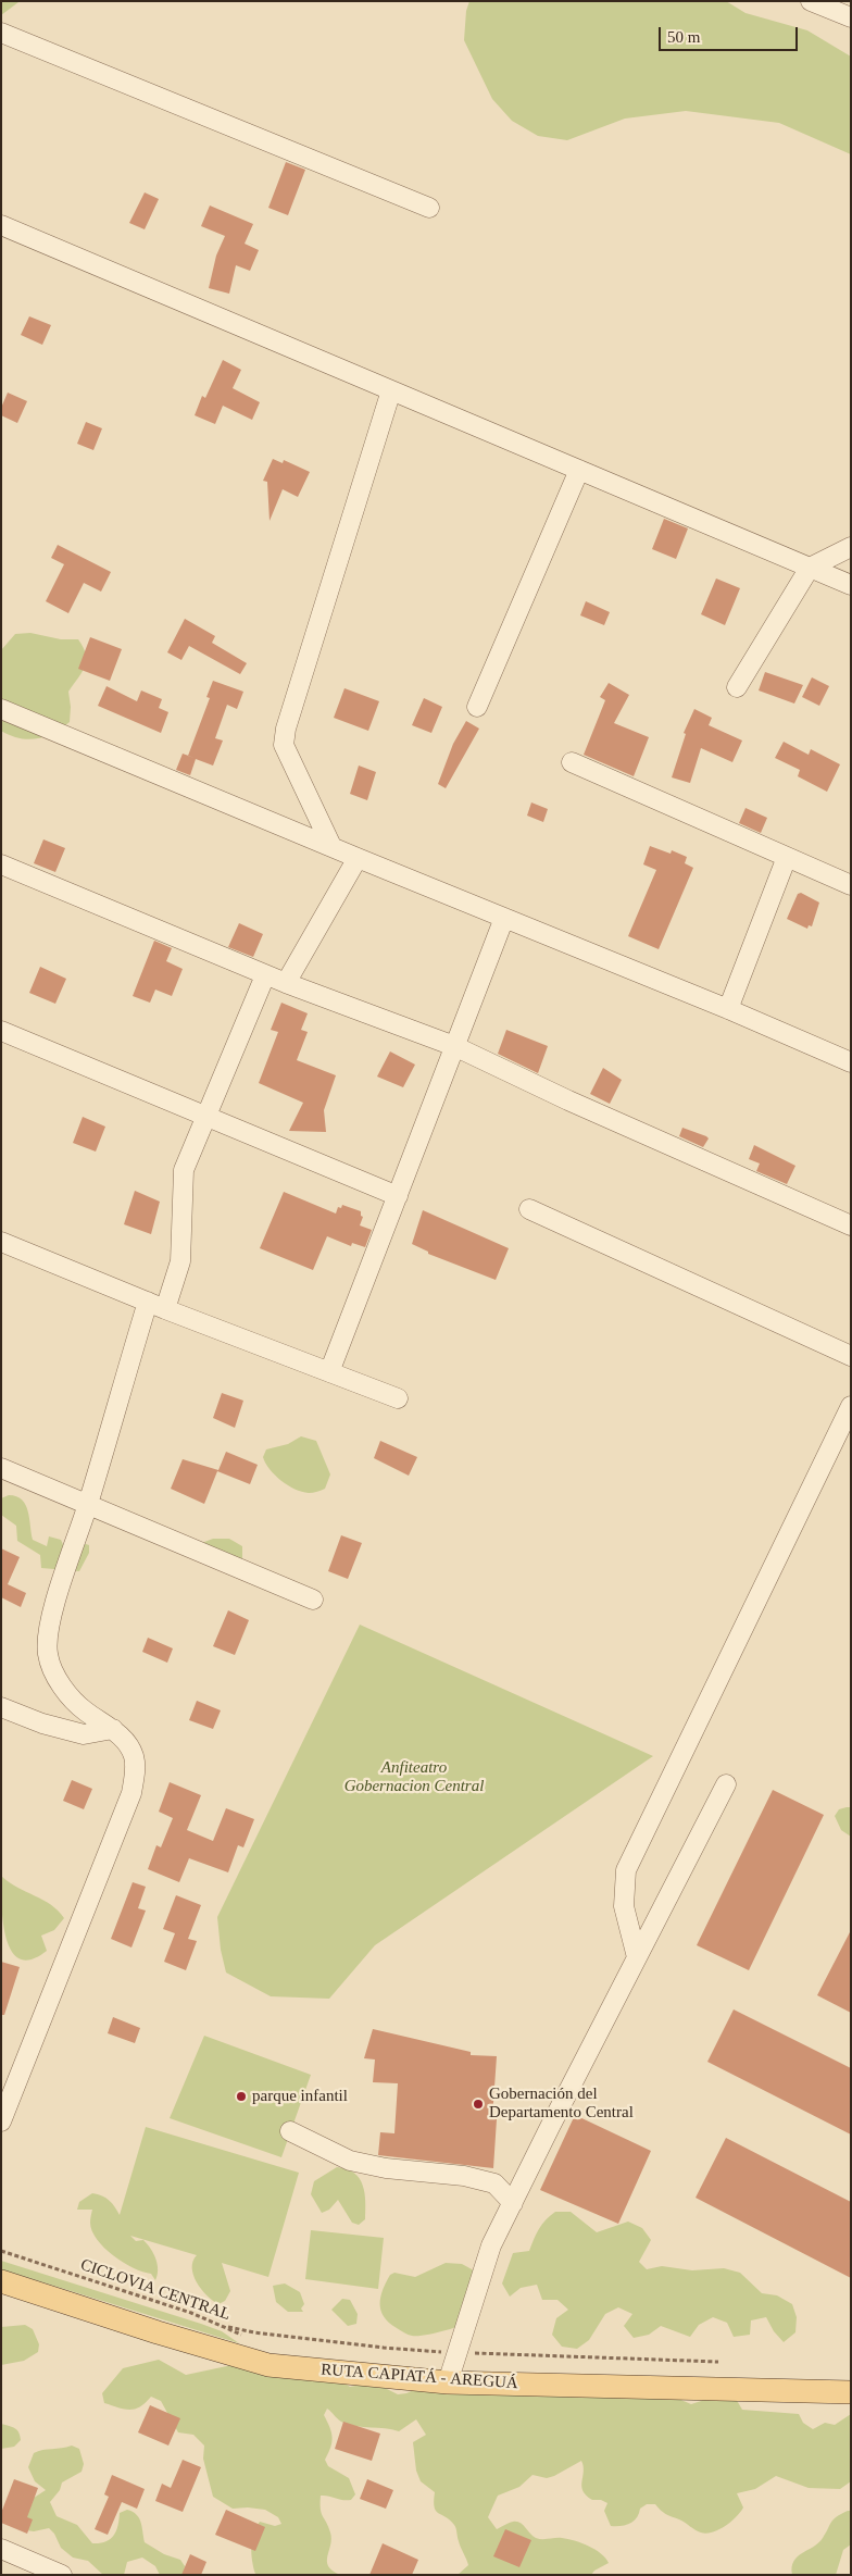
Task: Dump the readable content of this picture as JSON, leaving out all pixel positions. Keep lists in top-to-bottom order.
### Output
{
  "streets": {
    "main road": ["RUTA CAPIATÁ - AREGUÁ"],
    "path": ["CICLOVIA CENTRAL"]
  },
  "parks": ["Anfiteatro Gobernacion Central"],
  "places": ["parque infantil", "Gobernación del Departamento Central"],
  "scale_bar": "50 m"
}
